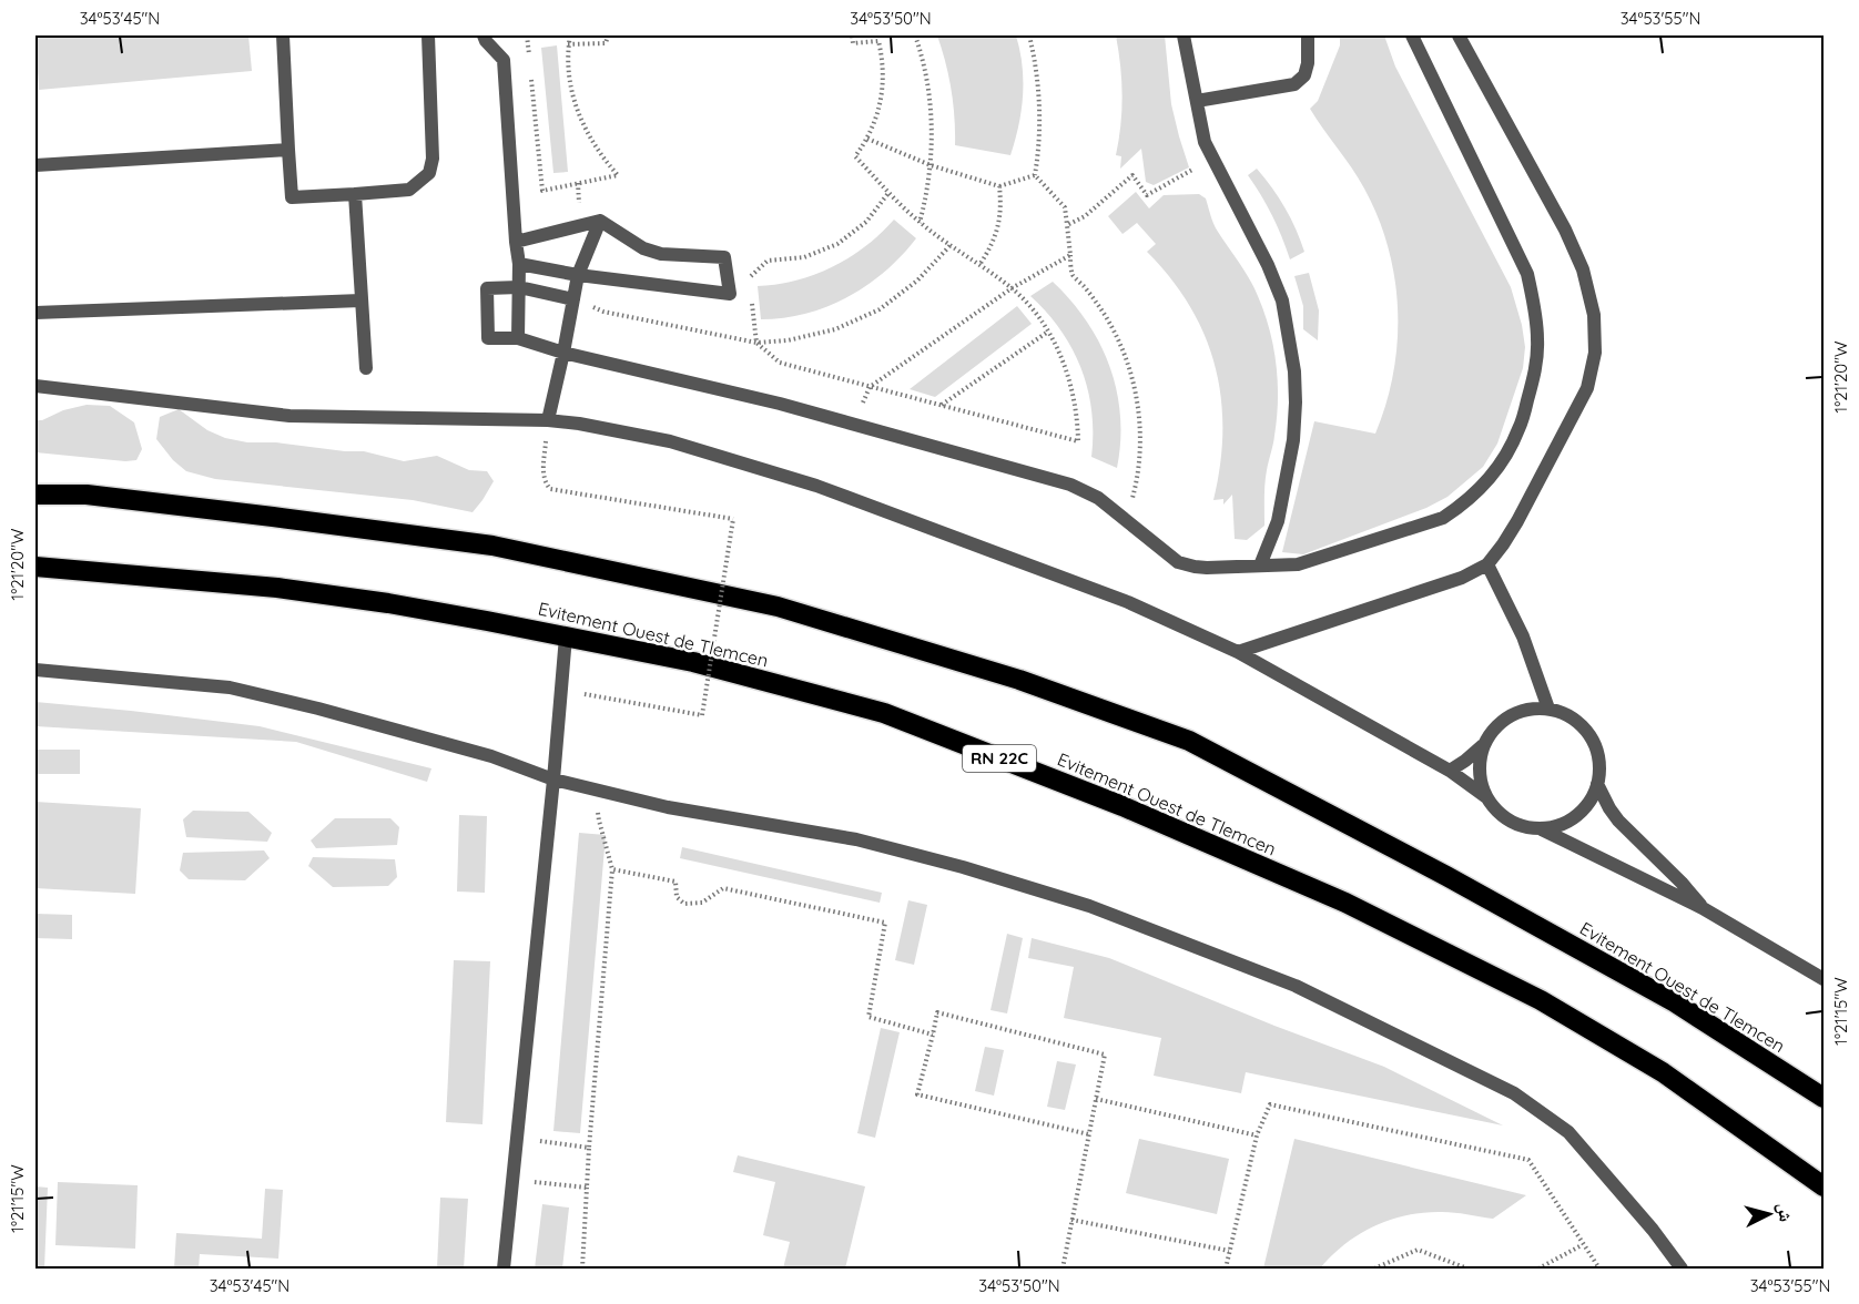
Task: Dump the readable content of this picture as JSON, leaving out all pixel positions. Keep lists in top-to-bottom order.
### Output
{
  "streets": {
    "highway": ["Evitement Ouest de Tlemcen", "RN 22C"]
  },
  "crossings": [
    ["Evitement Ouest de Tlemcen", "RN 22C"]
  ],
  "north": "right",
  "coordinates": [
    "34°53'45\"N",
    "34°53'50\"N",
    "34°53'55\"N",
    "1°21'20\"W",
    "1°21'15\"W"
  ]
}
